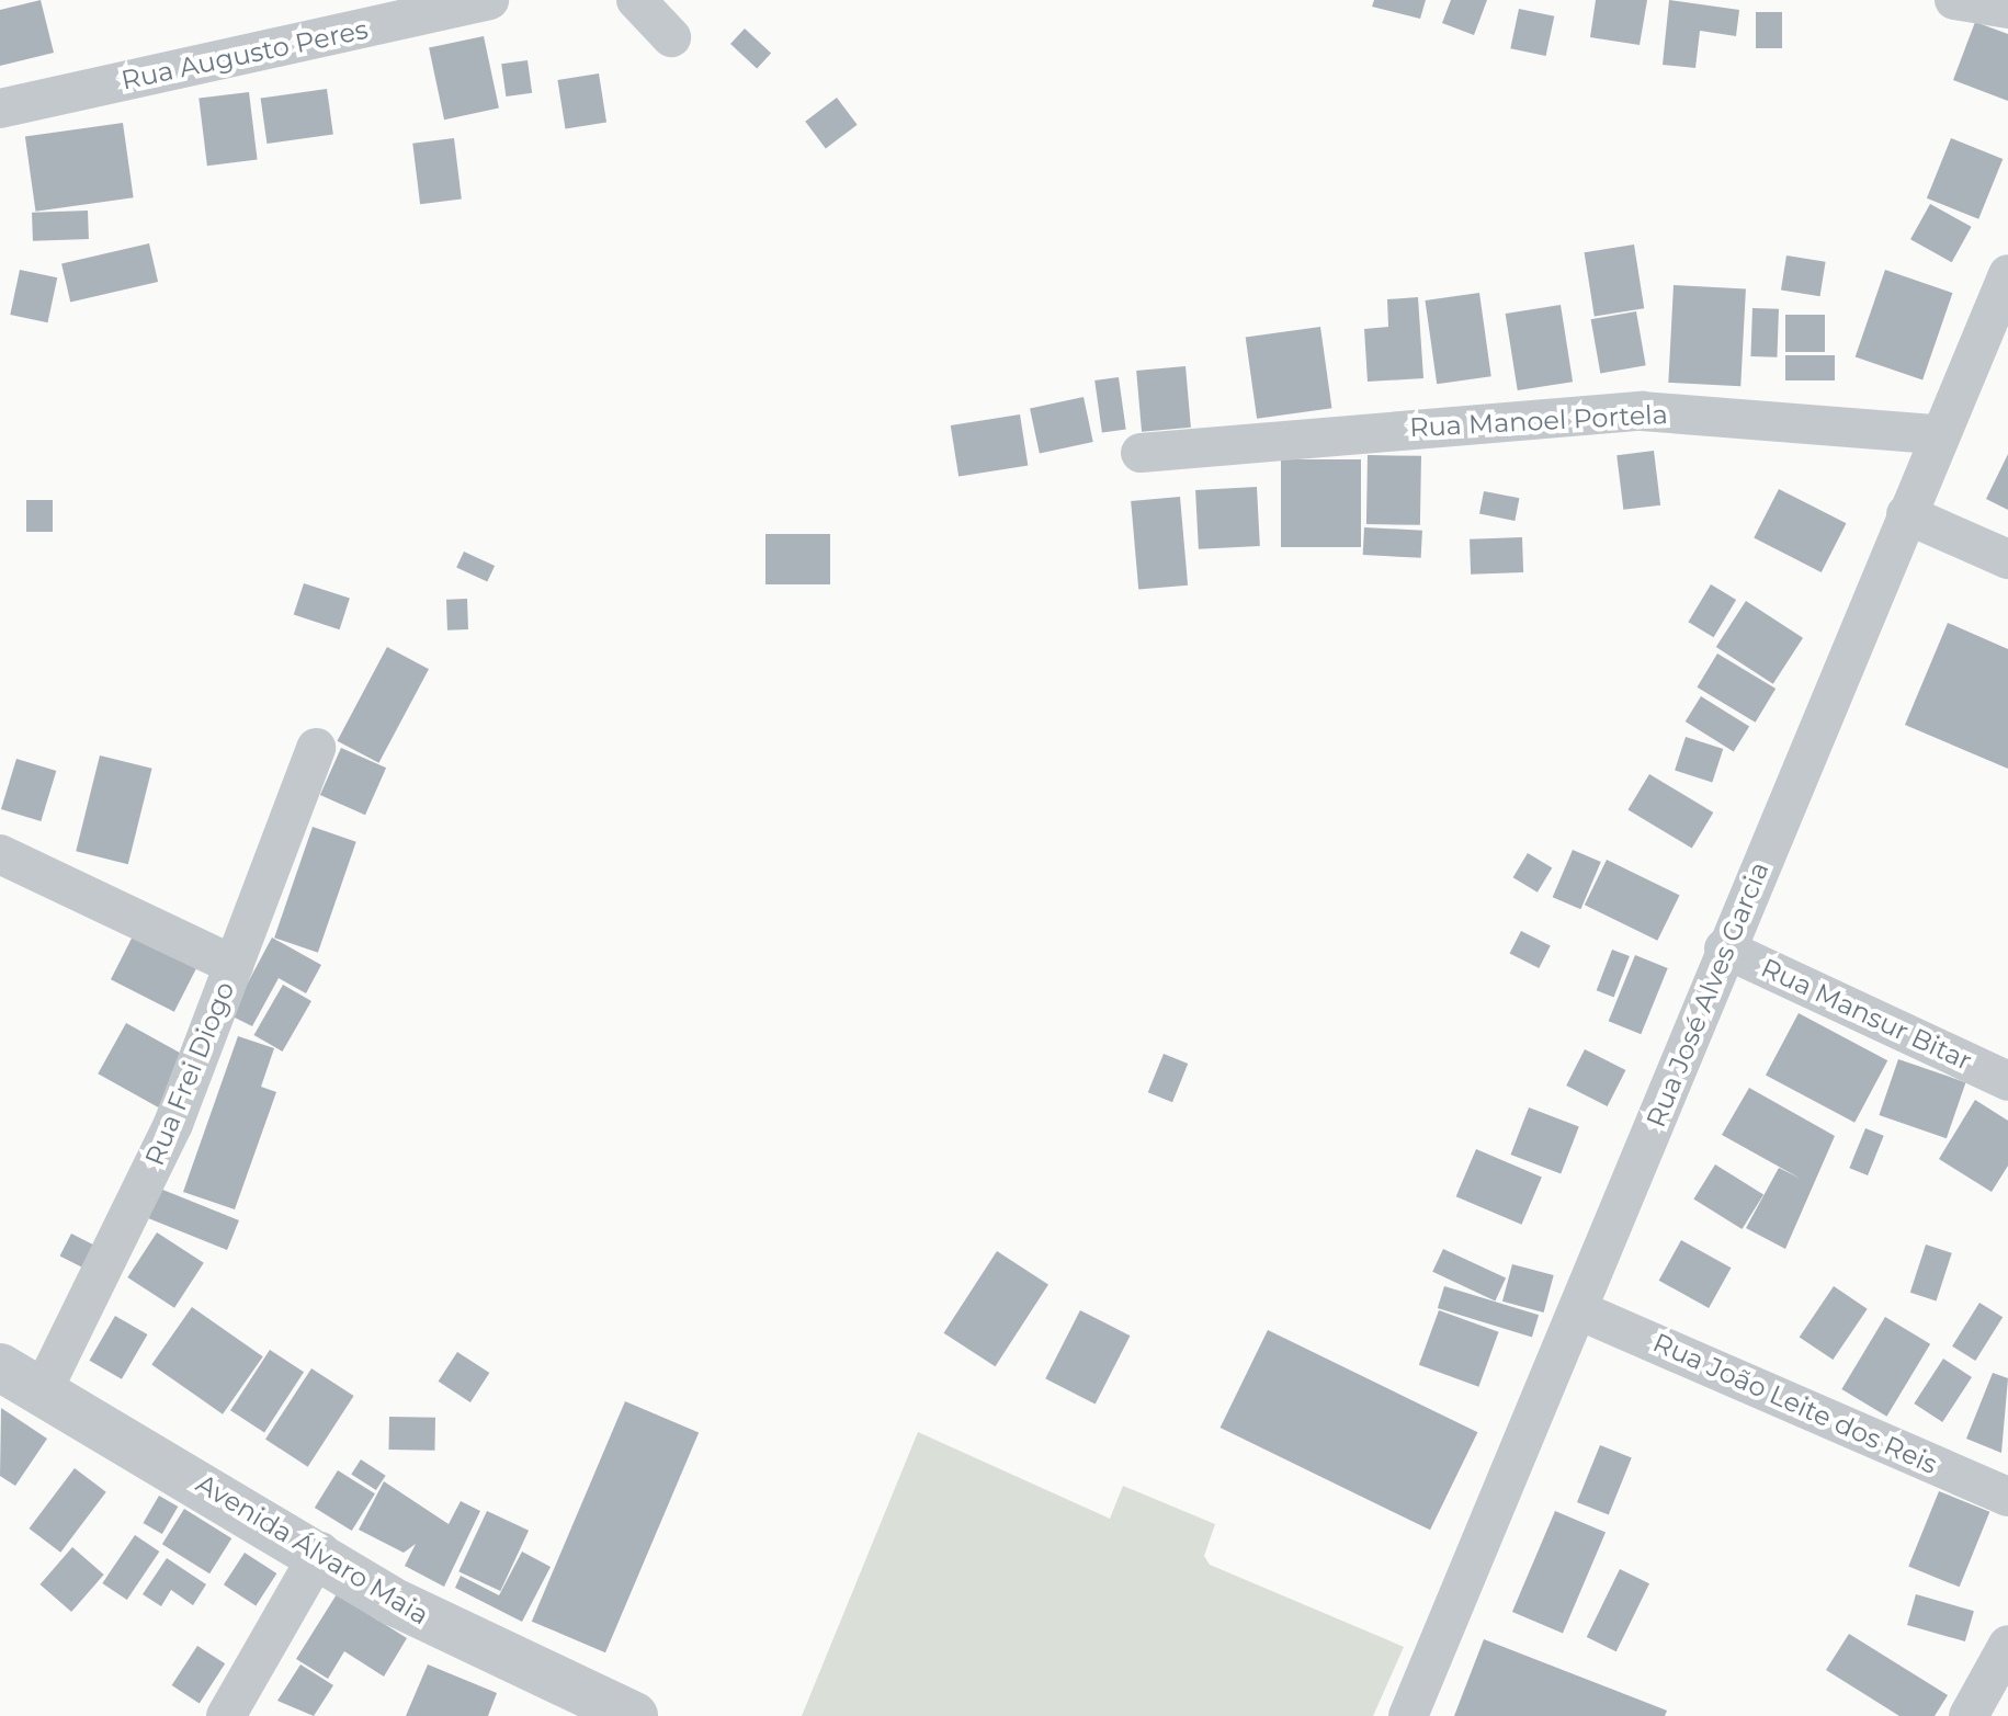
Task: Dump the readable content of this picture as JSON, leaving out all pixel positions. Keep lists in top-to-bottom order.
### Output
{
  "streets": {
    "street": [
      "Rua Augusto Peres",
      "Rua Manoel Portela",
      "Rua José Alves Garcia",
      "Rua Mansur Bitar",
      "Rua Frei Diogo",
      "Rua João Leite dos Reis",
      "Avenida Álvaro Maia"
    ]
  },
  "crossings": [
    ["Rua Manoel Portela", "Rua José Alves Garcia"],
    ["Rua José Alves Garcia", "Rua Mansur Bitar"],
    ["Rua José Alves Garcia", "Rua João Leite dos Reis"],
    ["Rua Frei Diogo", "Avenida Álvaro Maia"]
  ]
}
